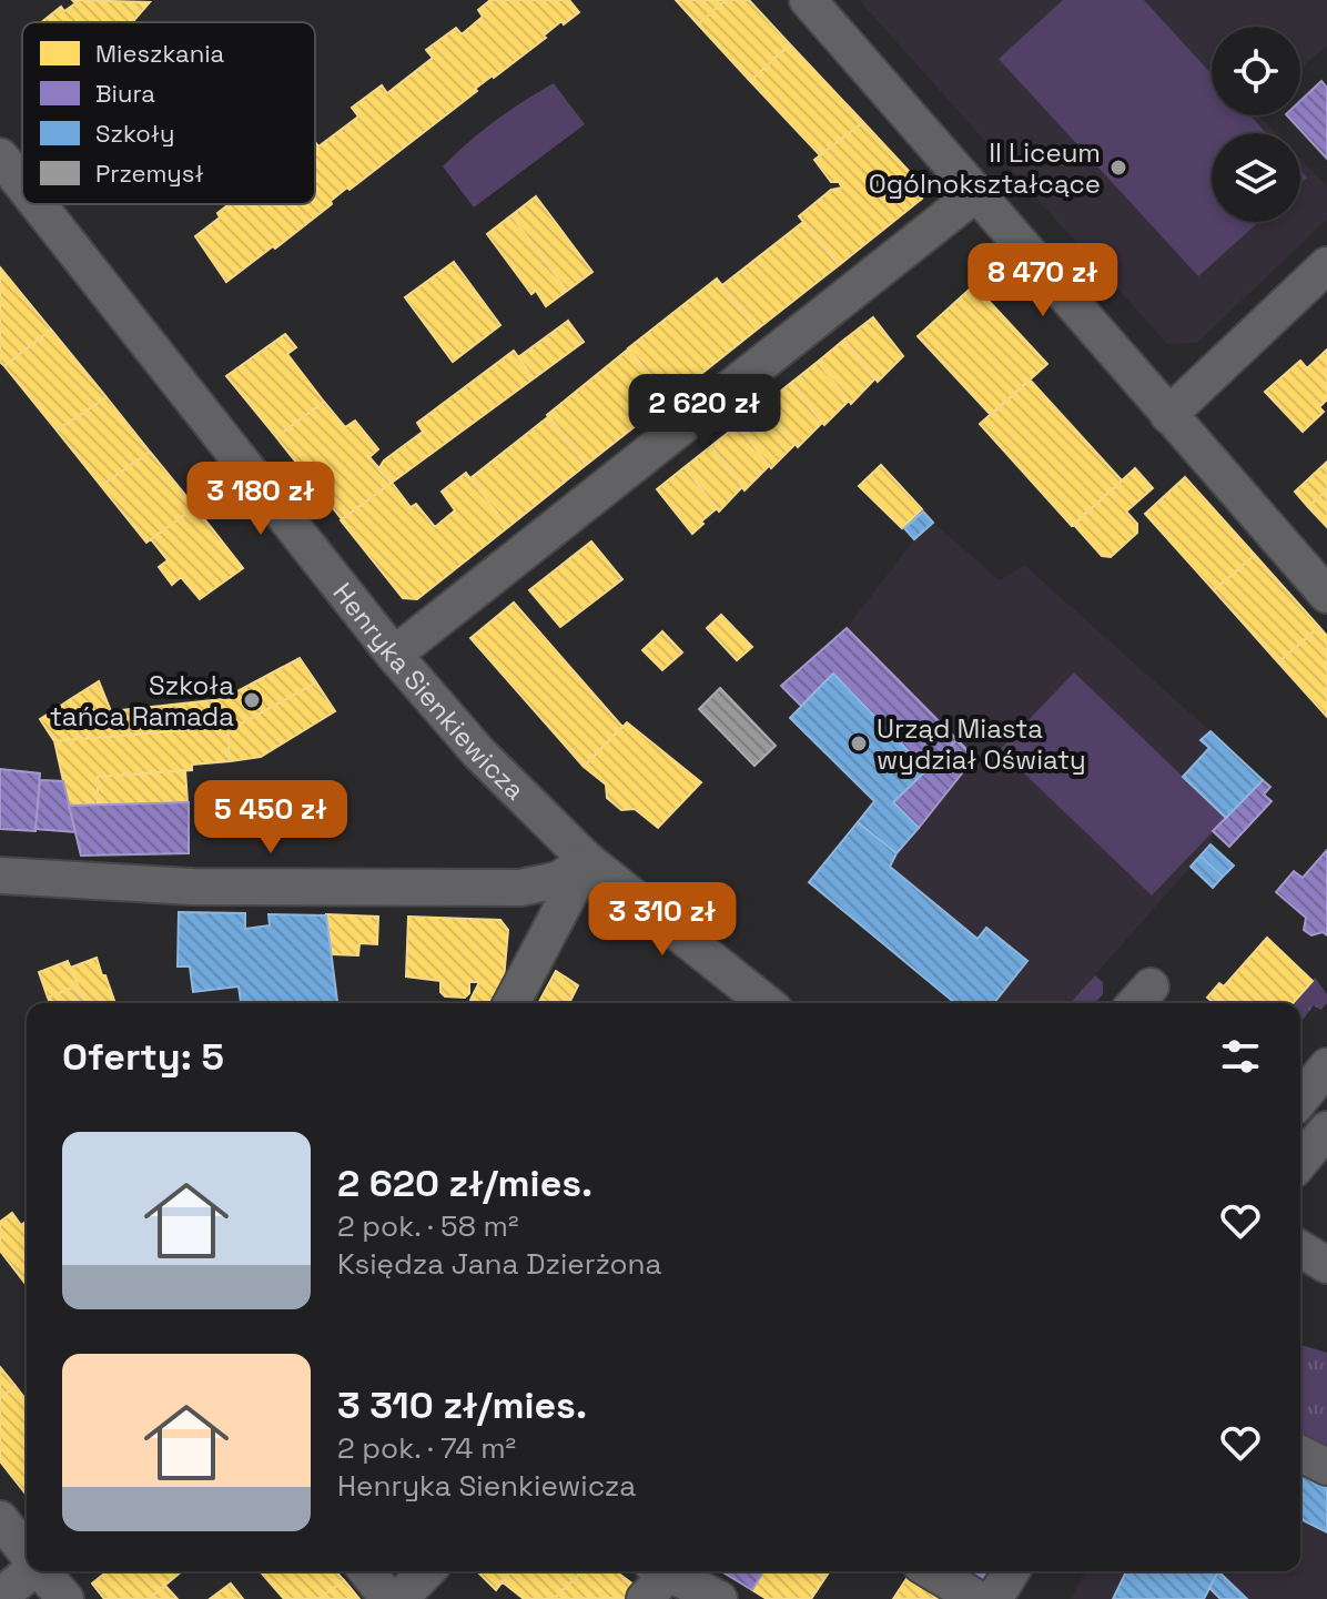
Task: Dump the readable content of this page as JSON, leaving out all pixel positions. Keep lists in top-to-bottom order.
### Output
{
  "streets": {
    "street": ["Henryka Sienkiewicza"]
  },
  "places": ["II Liceum Ogólnokształcące", "Szkoła tańca Ramada", "Urząd Miasta wydział Oświaty"],
  "legend": [
    "Mieszkania",
    "Biura",
    "Szkoły",
    "Przemysł"
  ],
  "page": {
    "price": [
      "8 470 zł",
      "2 620 zł",
      "3 180 zł",
      "5 450 zł",
      "3 310 zł"
    ],
    "heading": "Oferty: 5",
    "list": [
      {
        "name": "2 620 zł/mies.",
        "note": "2 pok. · 58 m² · Księdza Jana Dzierżona"
      },
      {
        "name": "3 310 zł/mies.",
        "note": "2 pok. · 74 m² · Henryka Sienkiewicza"
      }
    ]
  }
}
